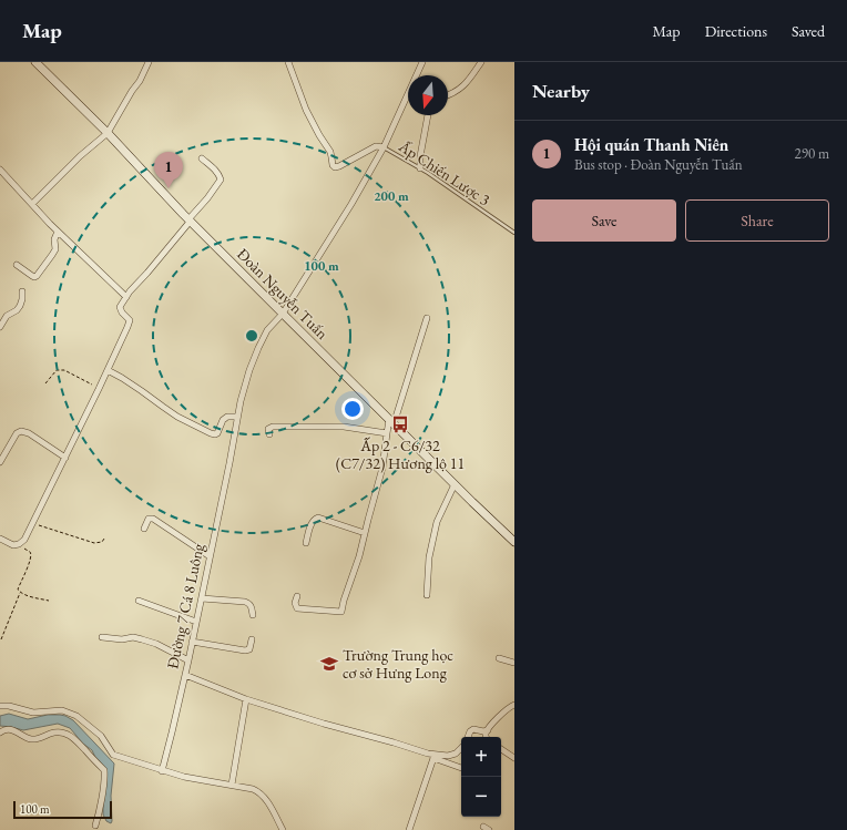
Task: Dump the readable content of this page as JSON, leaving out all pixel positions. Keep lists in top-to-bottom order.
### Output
{
  "streets": {
    "main road": ["Đoàn Nguyễn Tuấn"],
    "street": ["Đường 7 Cá 8 Luông"],
    "lane": ["Ấp Chiến Lược 3"]
  },
  "crossings": [
    ["Ấp Chiến Lược 3", "Đường 7 Cá 8 Luông"],
    ["Đoàn Nguyễn Tuấn", "Đường 7 Cá 8 Luông"]
  ],
  "places": {
    "bus stop": ["Ấp 2 - C6/32 (C7/32) Hương lộ 11"],
    "school or university": ["Trường Trung học cơ sở Hưng Long"]
  },
  "scale_bar": "100 m",
  "north": "bottom",
  "page": {
    "header": "Map",
    "nav": ["Map", "Directions", "Saved"],
    "heading": "Nearby",
    "list": [
      {
        "mark": "1",
        "name": "Hội quán Thanh Niên",
        "note": "Bus stop · Đoàn Nguyễn Tuấn",
        "value": "290 m"
      }
    ],
    "pins": "1",
    "buttons": ["Save", "Share"],
    "map_buttons": ["+", "−"],
    "scale": "100 m"
  },
  "rings": ["200 m", "100 m"]
}
